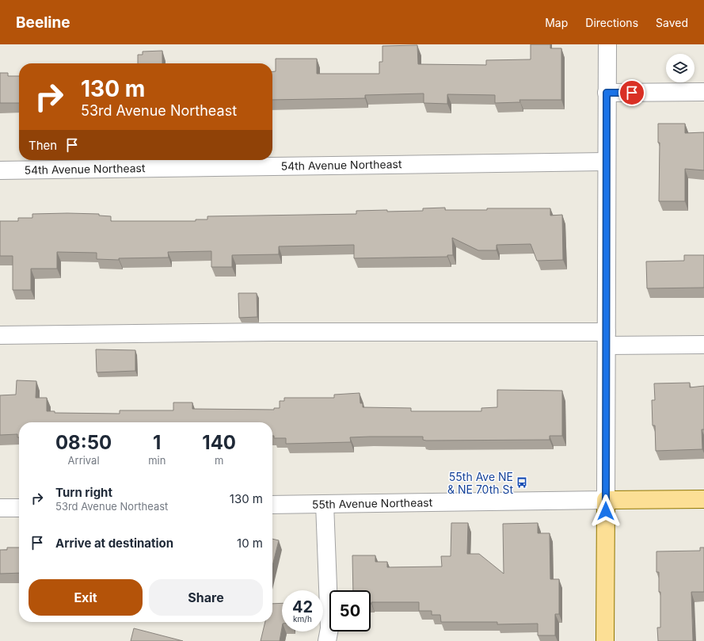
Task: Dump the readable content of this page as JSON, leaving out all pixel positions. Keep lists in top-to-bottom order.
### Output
{
  "streets": {
    "main road": ["55th Avenue Northeast"],
    "street": ["54th Avenue Northeast"]
  },
  "places": {
    "bus stop": ["55th Ave NE & NE 70th St"]
  },
  "page": {
    "header": "Beeline",
    "nav": ["Map", "Directions", "Saved"],
    "turn": ["130 m", "53rd Avenue Northeast"],
    "then": "Then",
    "eta": [
      "08:50",
      "Arrival",
      "1",
      "min",
      "140",
      "m"
    ],
    "list": [
      {
        "name": "Turn right",
        "note": "53rd Avenue Northeast",
        "value": "130 m"
      },
      {
        "name": "Arrive at destination",
        "value": "10 m"
      }
    ],
    "buttons": ["Exit", "Share"],
    "speed": "42 km/h",
    "limit": "50"
  }
}
